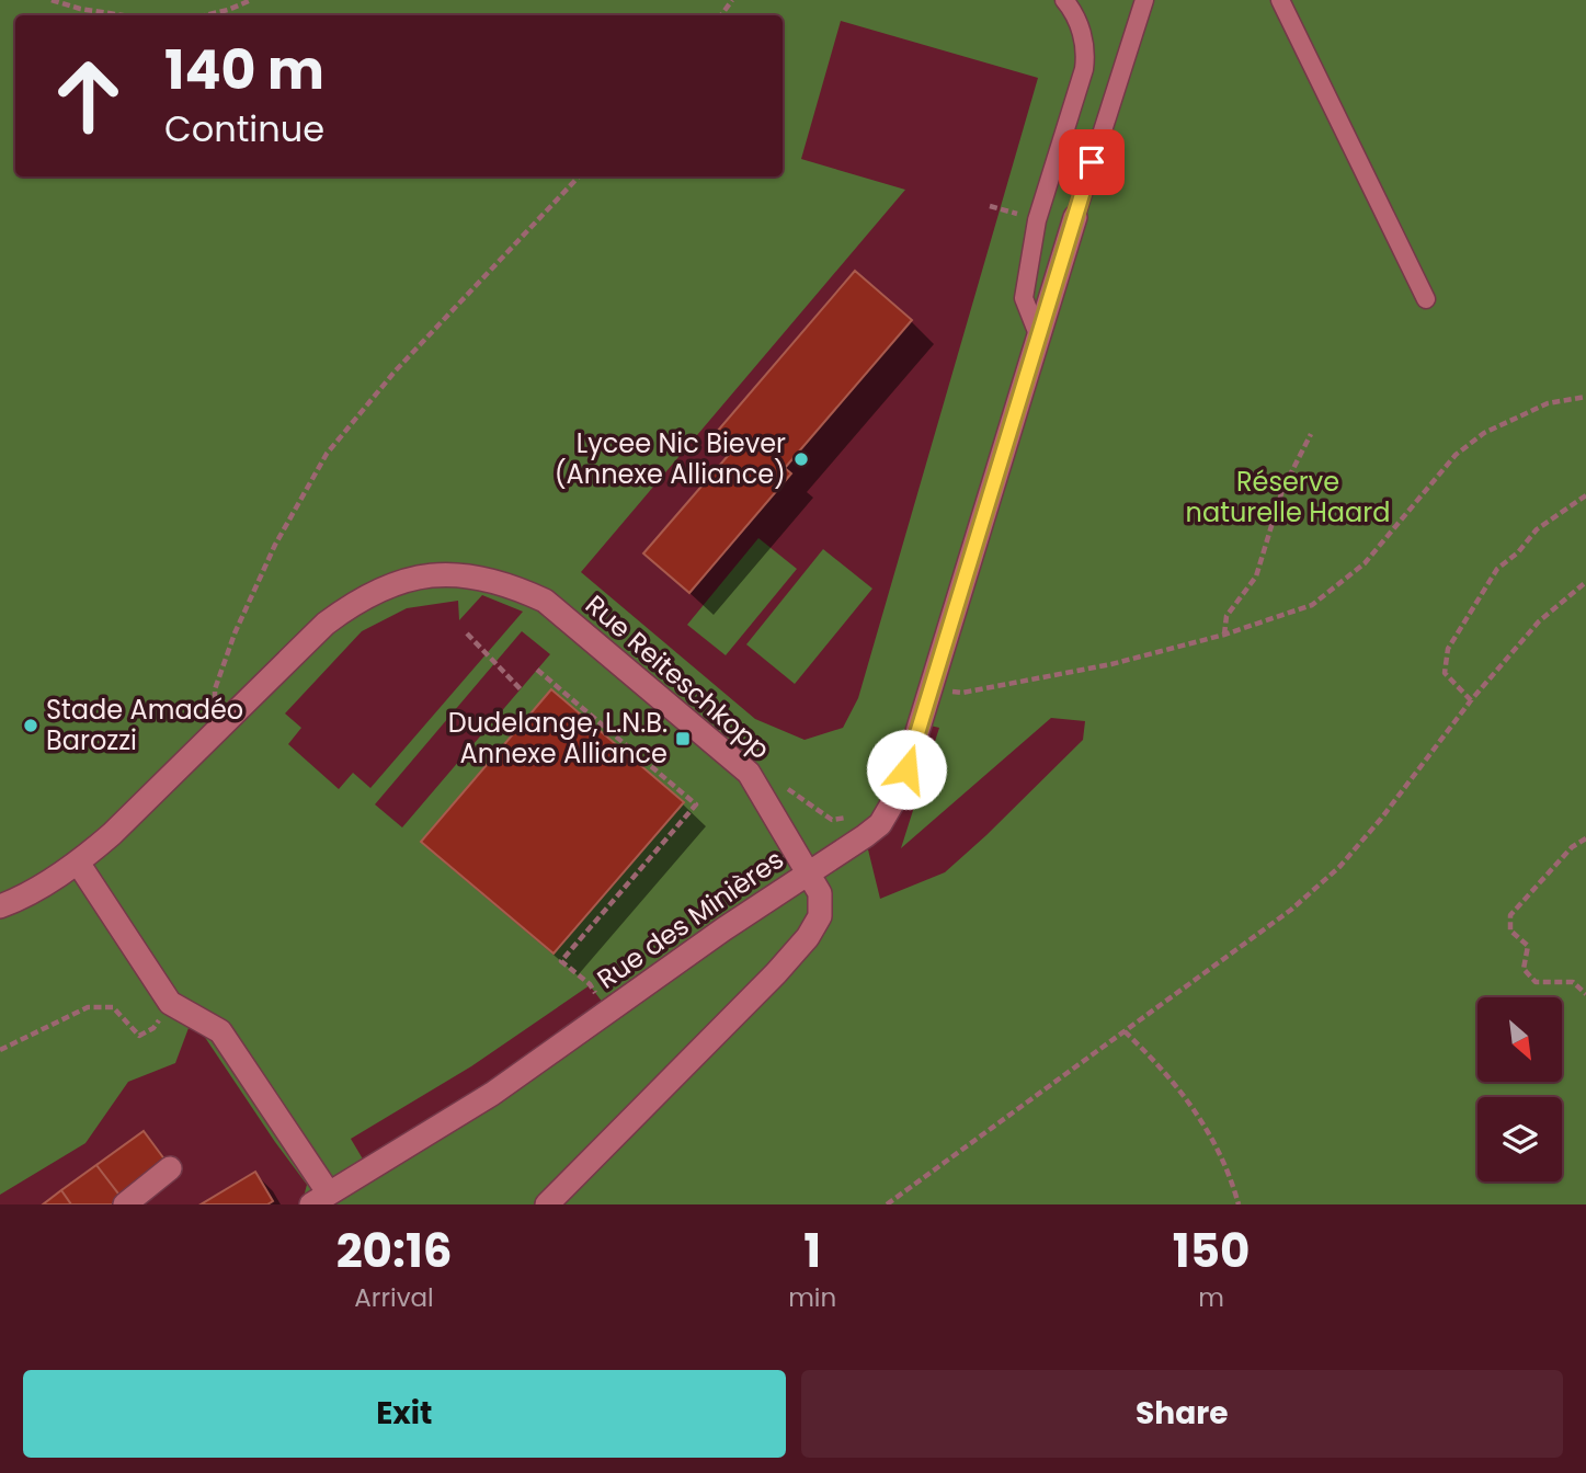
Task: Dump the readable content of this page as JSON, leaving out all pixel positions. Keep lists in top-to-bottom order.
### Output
{
  "streets": {
    "street": ["Rue Reiteschkopp", "Rue des Minières"]
  },
  "crossings": [
    ["Rue Reiteschkopp", "Rue des Minières"]
  ],
  "parks": ["Réserve naturelle Haard"],
  "places": {
    "other": ["Lycee Nic Biever (Annexe Alliance)", "Stade Amadéo Barozzi"],
    "transit": ["Dudelange, L.N.B. Annexe Alliance"]
  },
  "north": "bottom right",
  "page": {
    "turn": ["140 m", "Continue"],
    "eta": [
      "20:16",
      "Arrival",
      "1",
      "min",
      "150",
      "m"
    ],
    "buttons": ["Exit", "Share"]
  }
}
